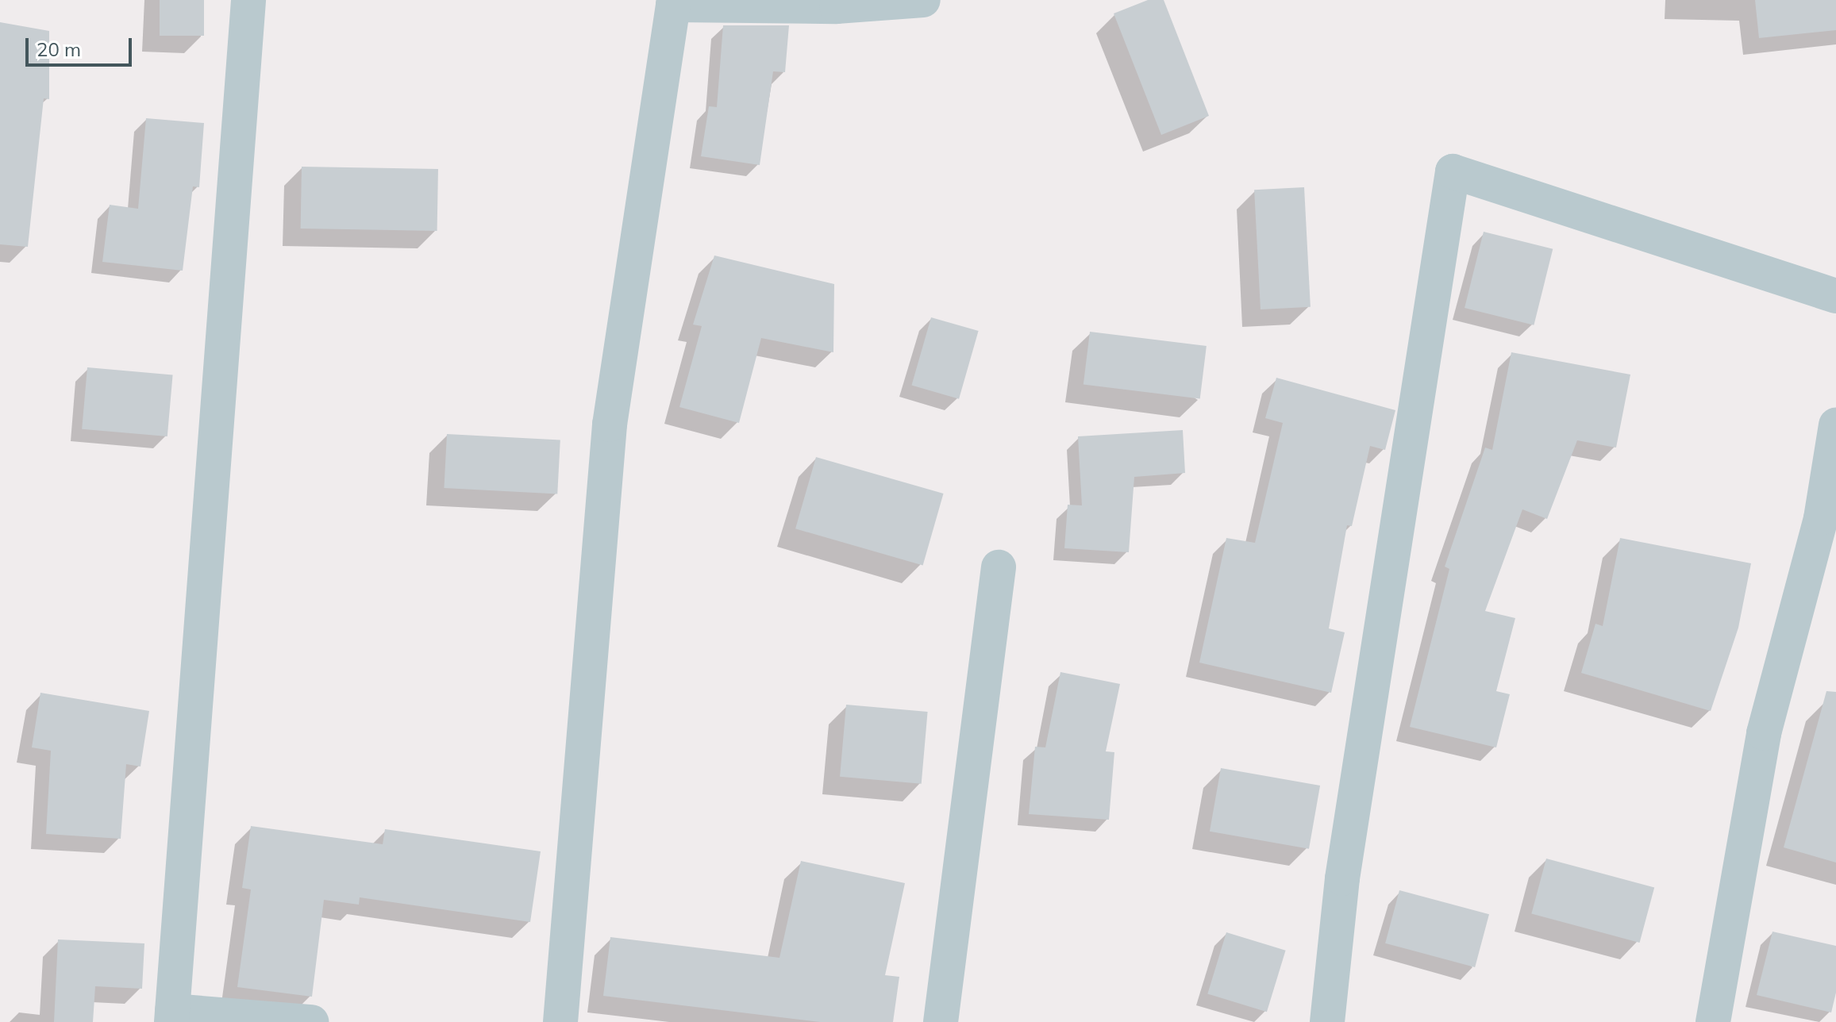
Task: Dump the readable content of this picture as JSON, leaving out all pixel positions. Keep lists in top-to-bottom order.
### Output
{
  "scale_bar": "20 m"
}
